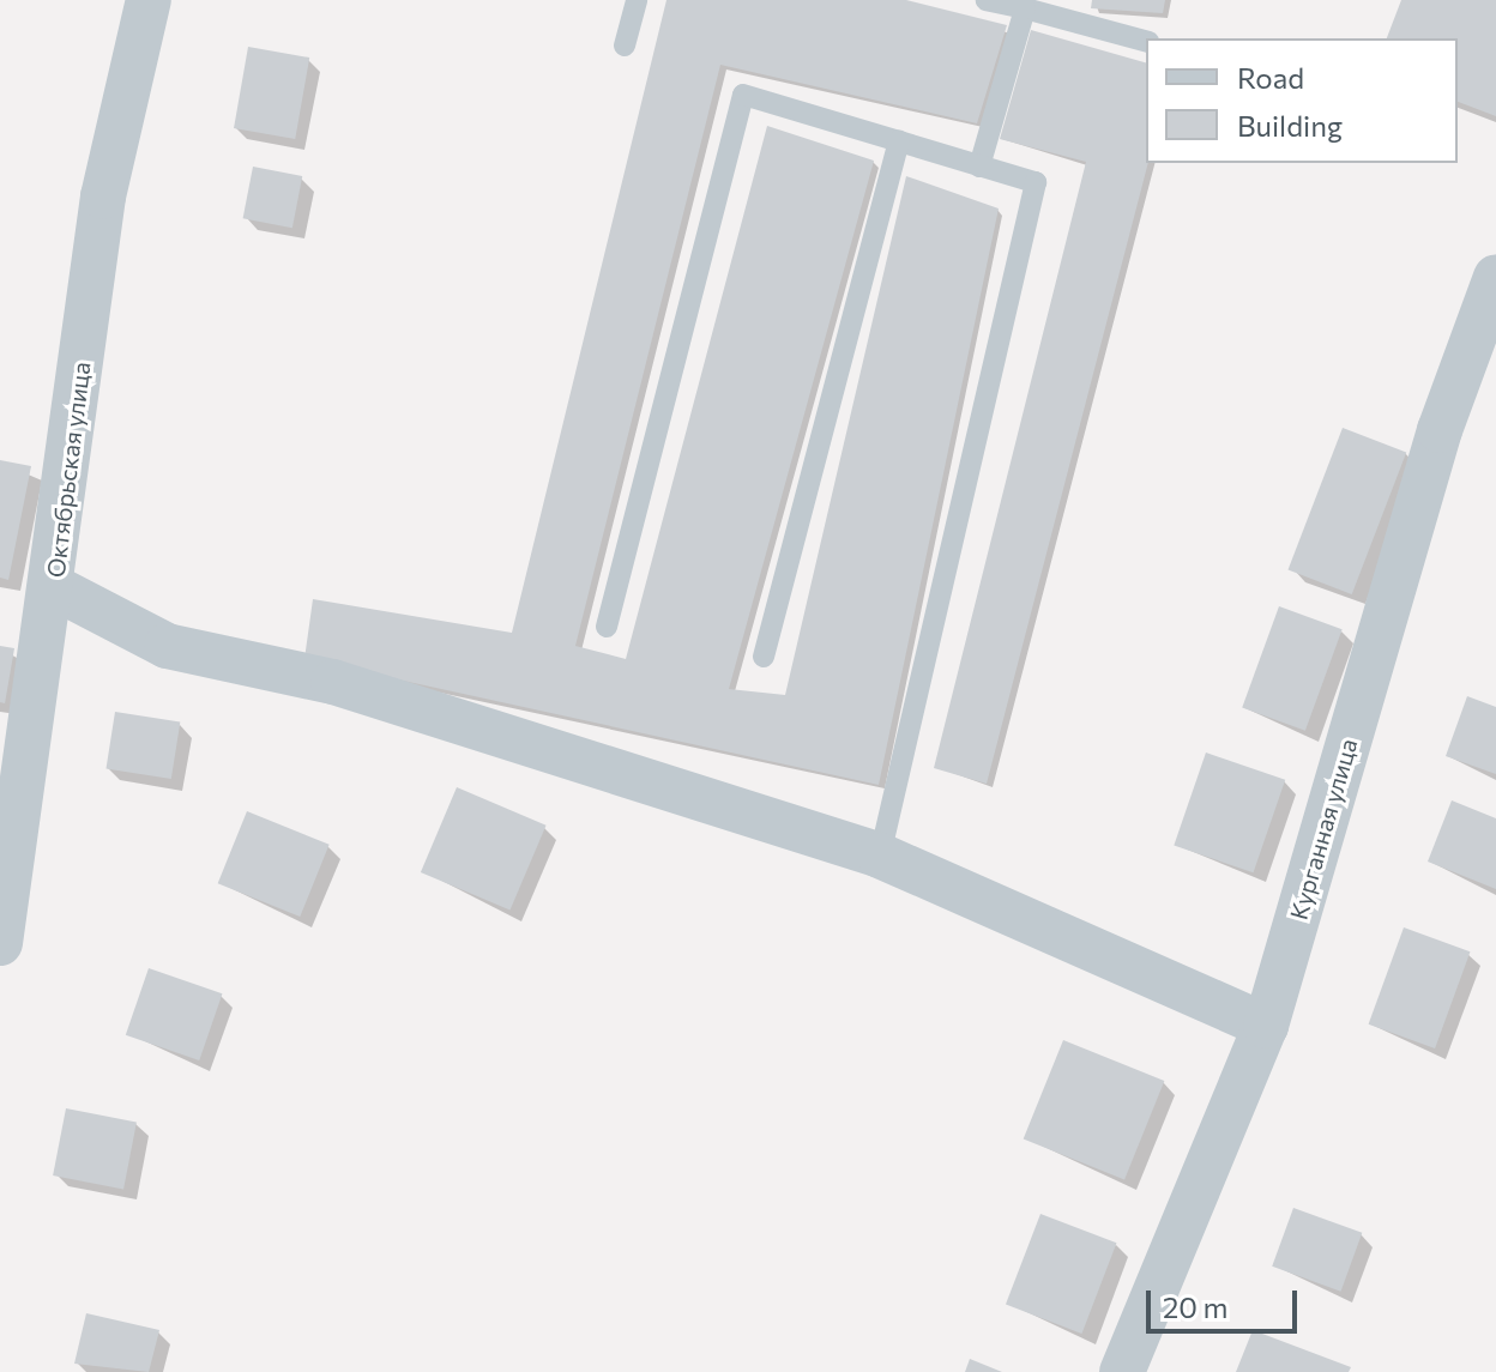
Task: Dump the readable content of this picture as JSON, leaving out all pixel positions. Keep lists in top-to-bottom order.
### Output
{
  "streets": {
    "street": ["Октябрьская улица", "Курганная улица"]
  },
  "legend": ["Road", "Building"],
  "scale_bar": "20 m"
}
